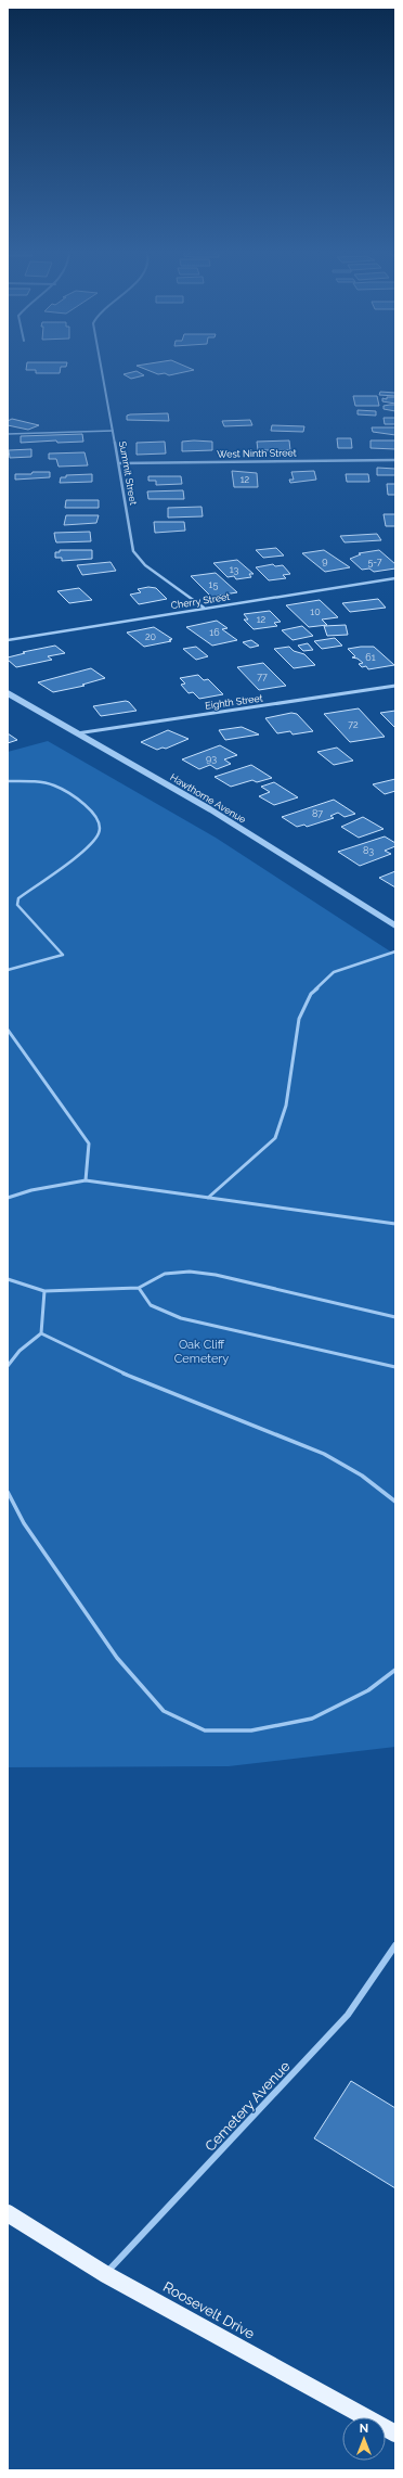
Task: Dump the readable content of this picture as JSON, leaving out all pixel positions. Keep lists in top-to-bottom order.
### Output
{
  "streets": {
    "main road": ["Roosevelt Drive"],
    "street": [
      "West Ninth Street",
      "Summit Street",
      "Cherry Street",
      "Eighth Street",
      "Hawthorne Avenue",
      "Cemetery Avenue"
    ]
  },
  "crossings": [
    ["West Ninth Street", "Summit Street"],
    ["Summit Street", "Cherry Street"],
    ["Eighth Street", "Hawthorne Avenue"],
    ["Cemetery Avenue", "Roosevelt Drive"]
  ],
  "parks": ["Oak Cliff Cemetery"],
  "house_numbers": [
    "12",
    "9",
    "5-7",
    "13",
    "15",
    "10",
    "12",
    "16",
    "20",
    "61",
    "77",
    "72",
    "93",
    "87",
    "83"
  ],
  "north": "top"
}
